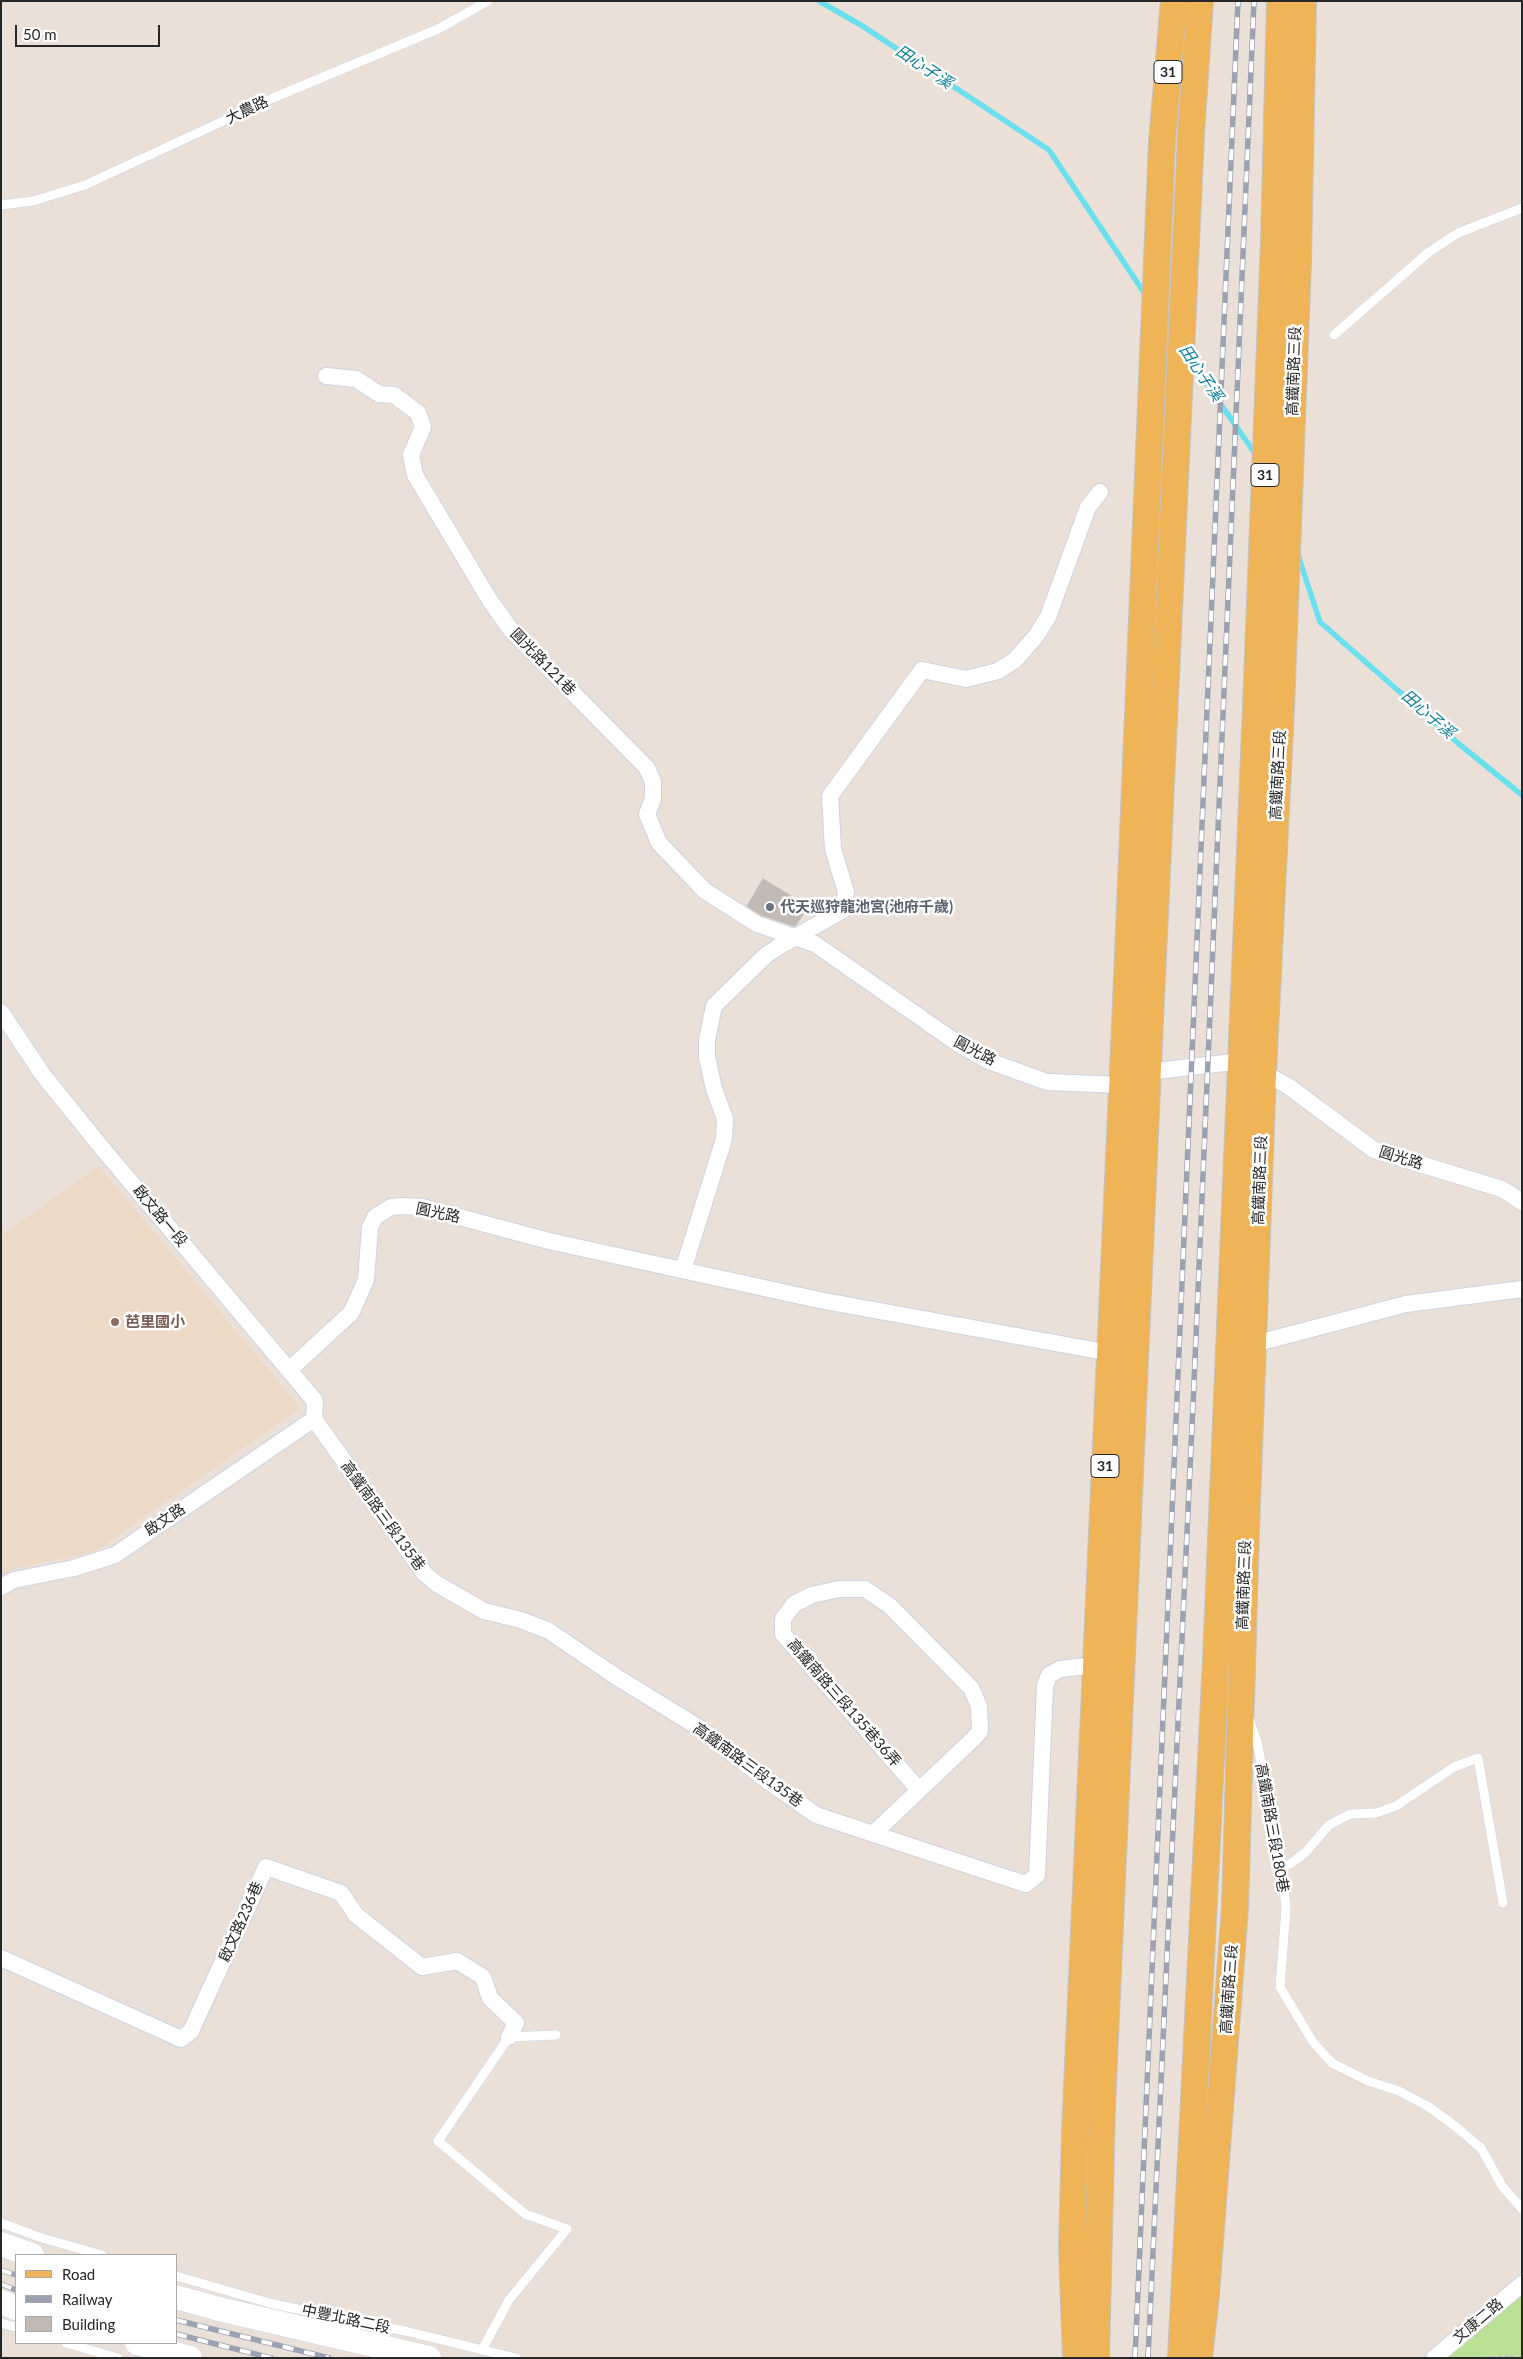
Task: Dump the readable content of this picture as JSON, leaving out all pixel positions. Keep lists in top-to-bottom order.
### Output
{
  "streets": {
    "main road": ["31", "高鐵南路三段", "中豐北路二段"],
    "street": [
      "圓光路121巷",
      "圓光路",
      "啟文路一段",
      "高鐵南路三段135巷",
      "啟文路",
      "高鐵南路三段135巷36弄",
      "啟文路236巷",
      "文康二路"
    ],
    "lane": ["大農路", "高鐵南路三段180巷"]
  },
  "crossings": [
    ["31", "圓光路"],
    ["31", "高鐵南路三段135巷"],
    ["高鐵南路三段", "圓光路"],
    ["高鐵南路三段", "高鐵南路三段180巷"],
    ["圓光路121巷", "圓光路"],
    ["圓光路", "啟文路一段"],
    ["啟文路一段", "高鐵南路三段135巷"],
    ["啟文路一段", "啟文路"],
    ["高鐵南路三段135巷", "啟文路"],
    ["高鐵南路三段135巷", "高鐵南路三段135巷36弄"]
  ],
  "water": ["田心子溪"],
  "places": ["代天巡狩龍池宮(池府千歲)", "芭里國小"],
  "legend": ["Road", "Railway", "Building"],
  "scale_bar": "50 m"
}
